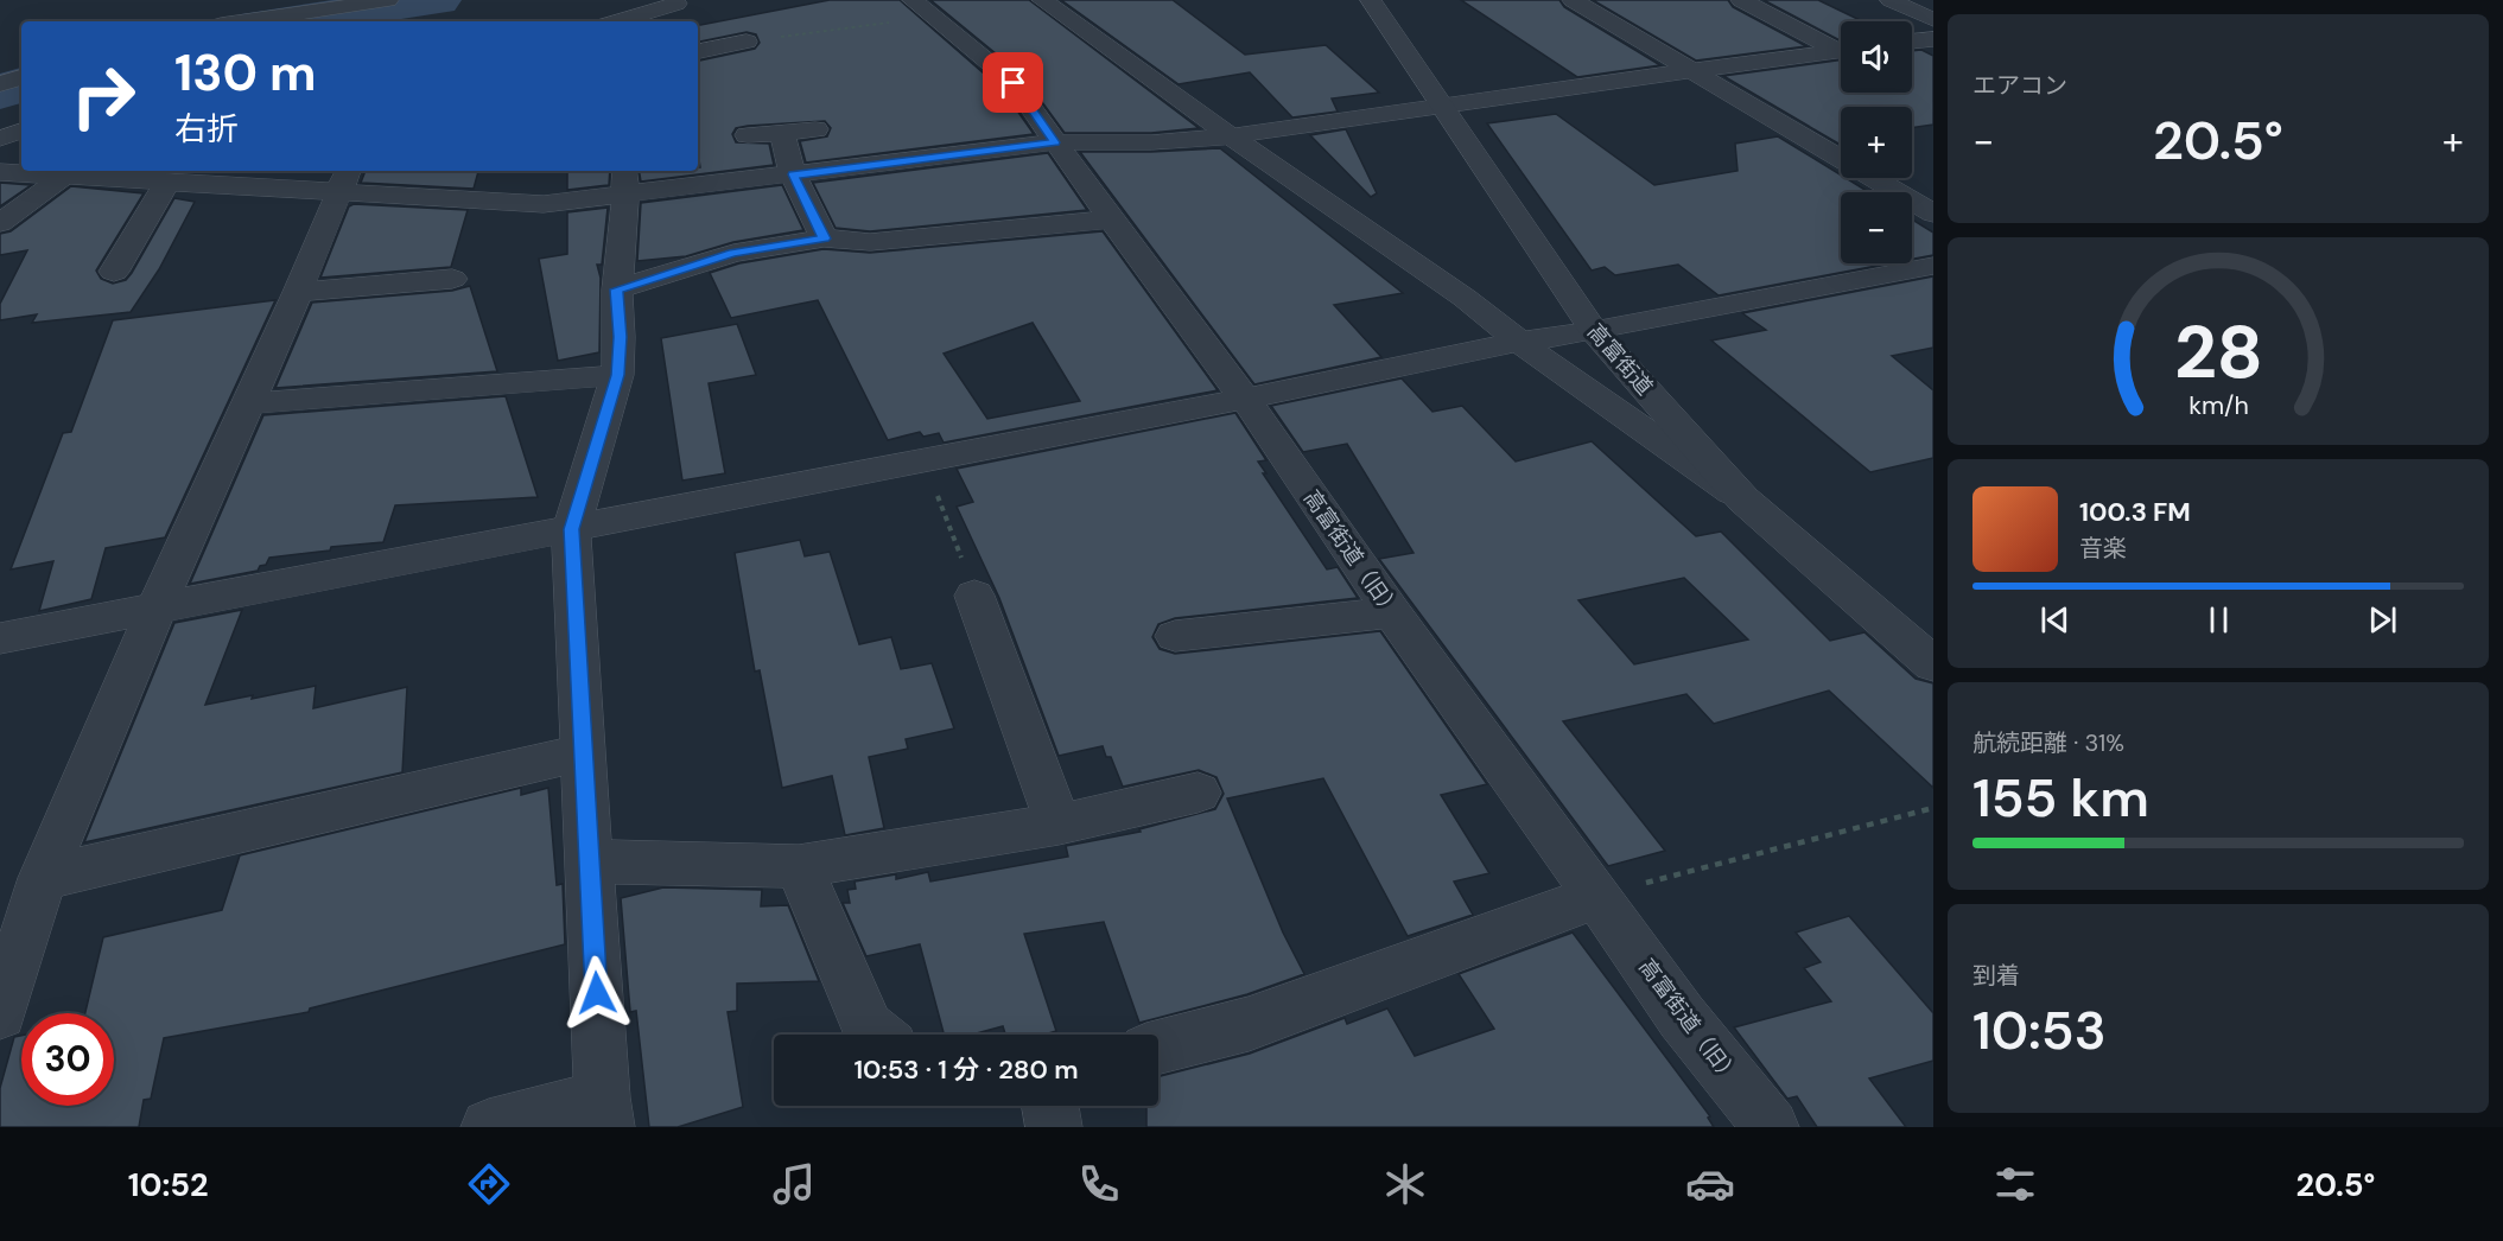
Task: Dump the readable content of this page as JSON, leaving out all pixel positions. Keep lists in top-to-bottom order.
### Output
{
  "streets": {
    "street": ["高富街道", "高富街道（旧）"]
  },
  "page": {
    "tile": [
      "エアコン",
      ["航続距離 · 31%", "155 km"],
      ["到着", "10:53"]
    ],
    "map_buttons": ["+", "−"],
    "turn": ["130 m", "右折"],
    "heat": ["−", "20.5°", "+"],
    "song": ["100.3 FM", "音楽"],
    "limit": "30",
    "trip": "10:53 · 1 分 · 280 m",
    "tabs": ["10:52", "20.5°"],
    "gauge": ["28", "km/h"]
  }
}
